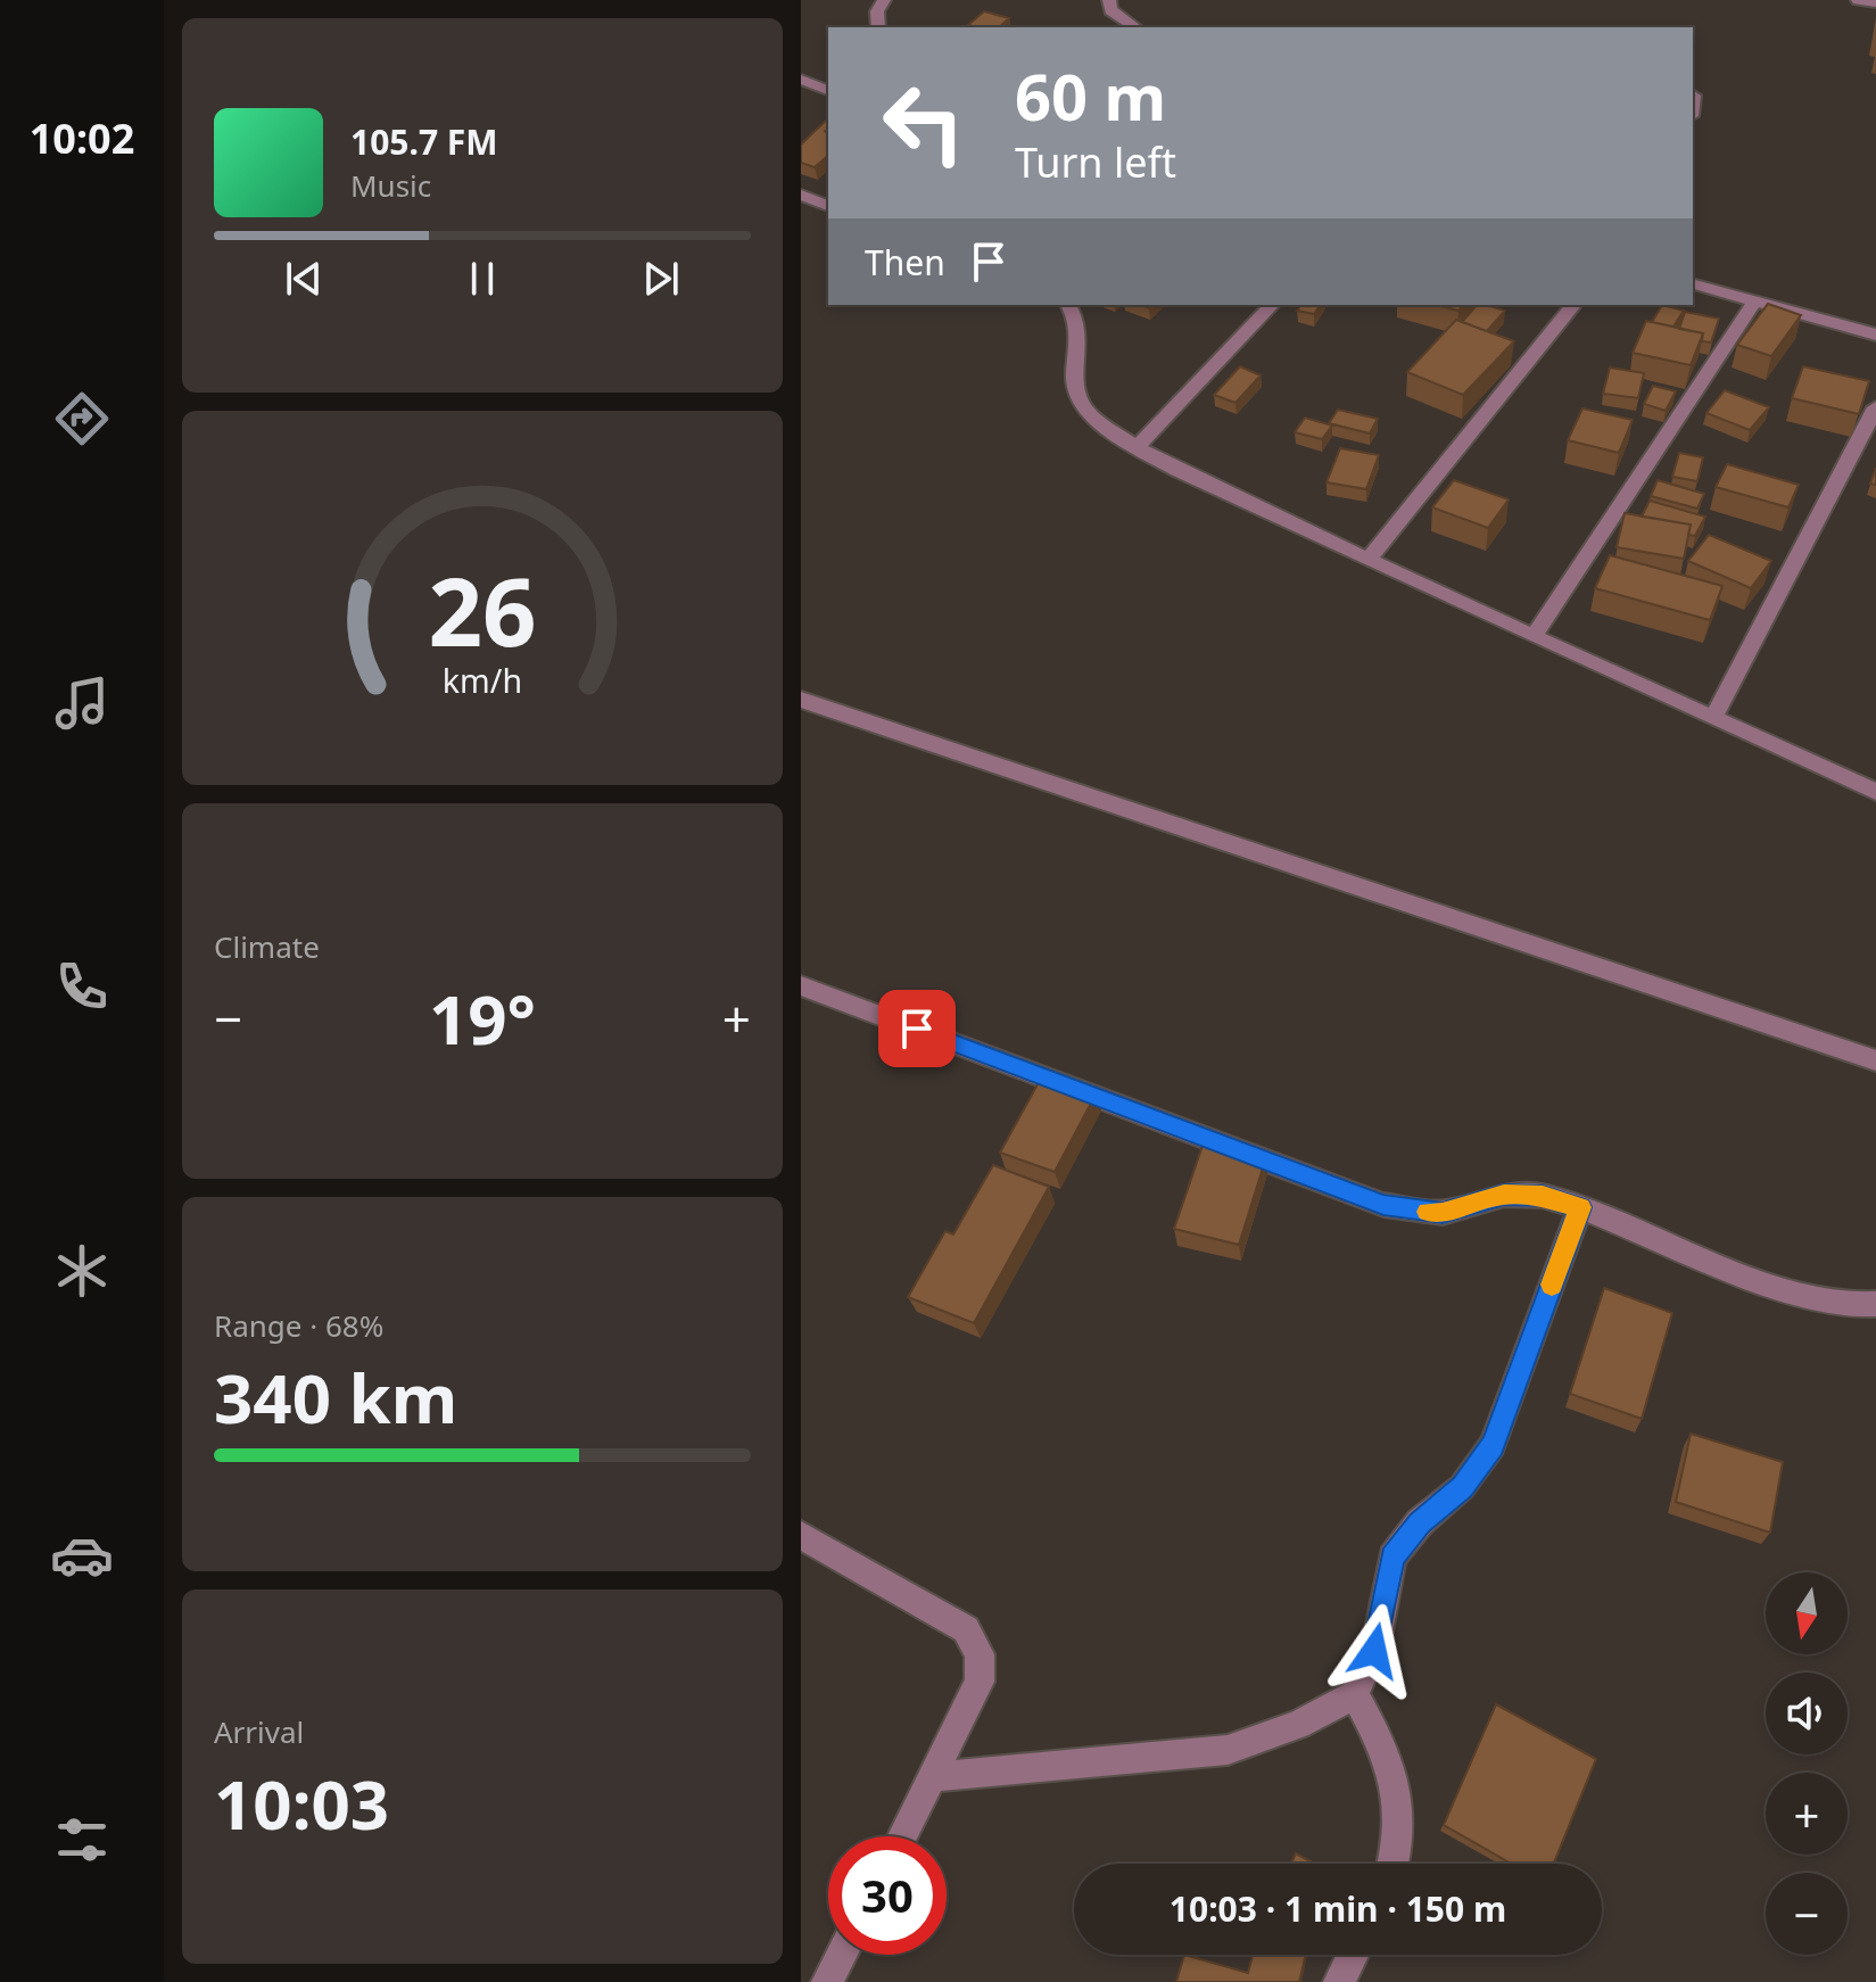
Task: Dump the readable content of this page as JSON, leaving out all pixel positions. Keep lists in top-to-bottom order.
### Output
{
  "north": "bottom",
  "page": {
    "tabs": "10:02",
    "turn": ["60 m", "Turn left"],
    "song": ["105.7 FM", "Music"],
    "then": "Then",
    "tile": [
      "Climate",
      ["Range · 68%", "340 km"],
      ["Arrival", "10:03"]
    ],
    "heat": ["−", "19°", "+"],
    "map_buttons": ["+", "−"],
    "limit": "30",
    "trip": "10:03 · 1 min · 150 m",
    "gauge": ["26", "km/h"]
  }
}
